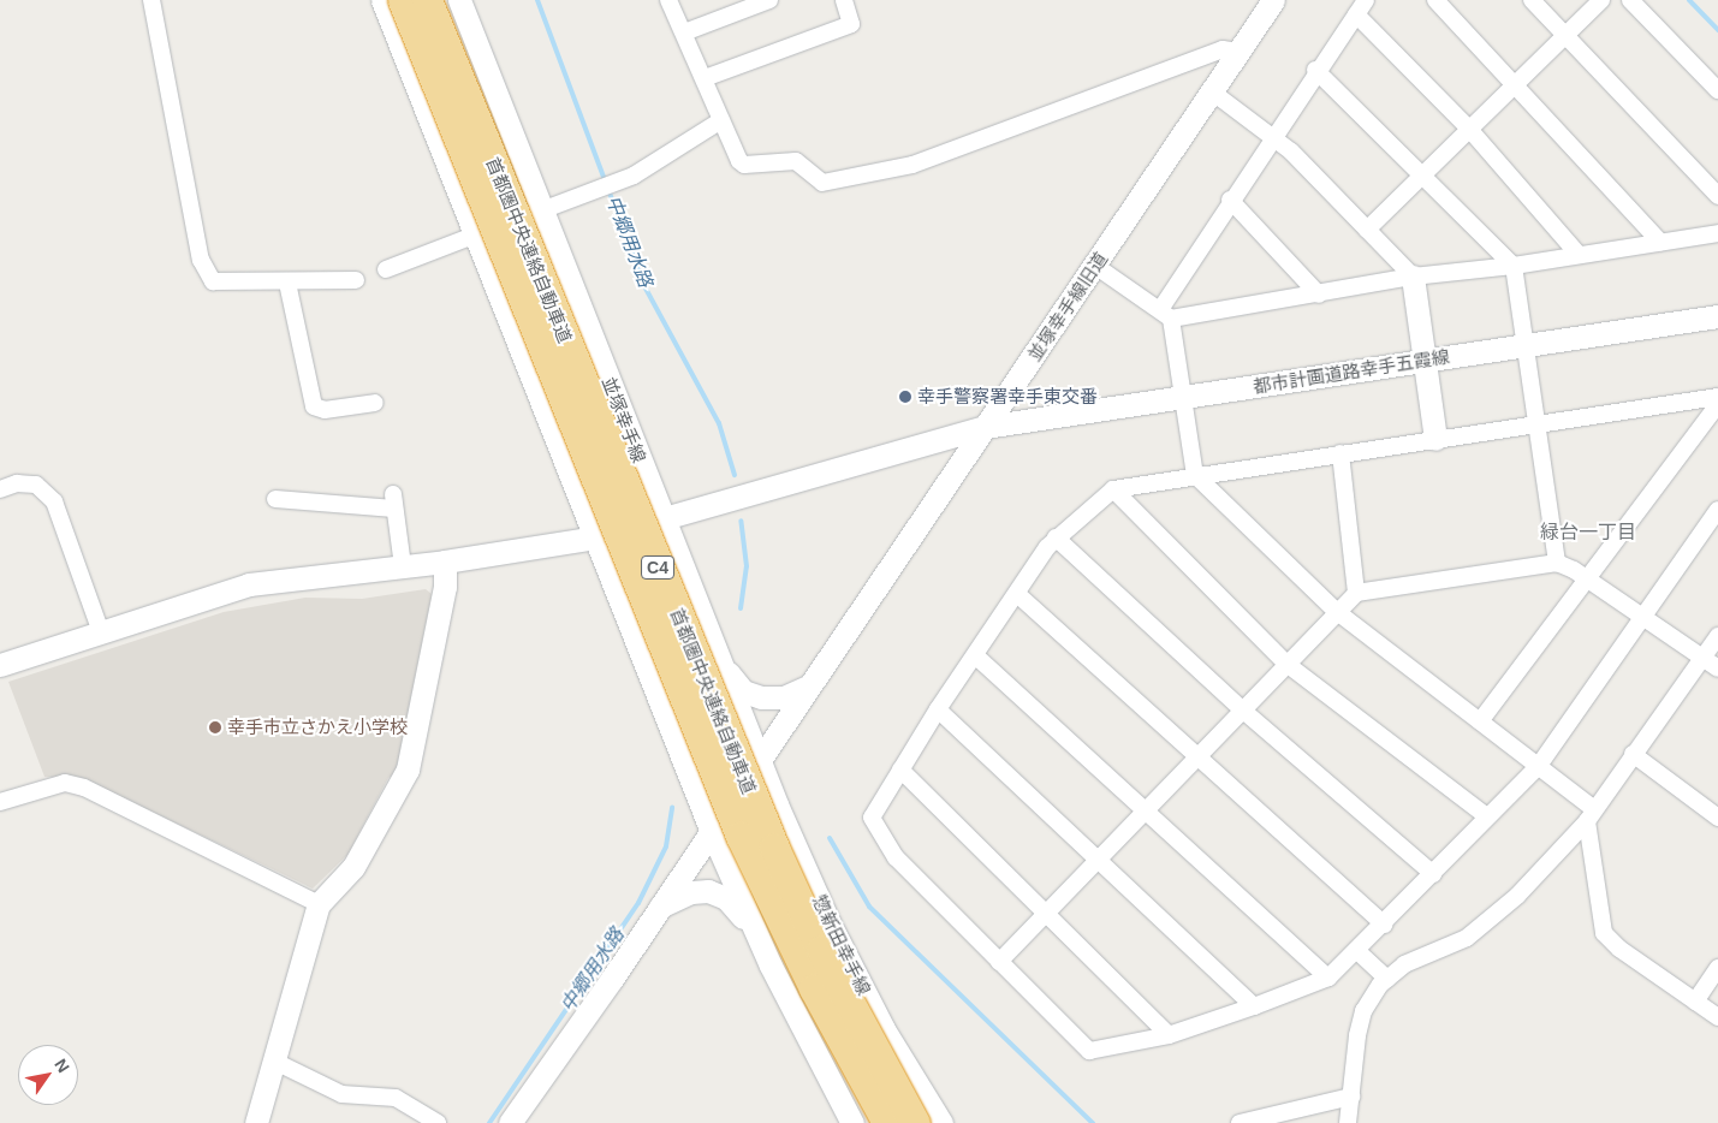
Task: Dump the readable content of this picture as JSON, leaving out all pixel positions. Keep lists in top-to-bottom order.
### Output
{
  "streets": {
    "highway": ["首都圏中央連絡自動車道", "C4"],
    "street": [
      "並塚幸手線旧道",
      "都市計画道路幸手五霞線",
      "並塚幸手線",
      "惣新田幸手線"
    ]
  },
  "crossings": [
    ["並塚幸手線旧道", "都市計画道路幸手五霞線"],
    ["並塚幸手線旧道", "並塚幸手線"],
    ["並塚幸手線旧道", "惣新田幸手線"],
    ["都市計画道路幸手五霞線", "並塚幸手線"],
    ["並塚幸手線", "惣新田幸手線"]
  ],
  "districts": ["緑台一丁目"],
  "water": ["中郷用水路"],
  "places": ["幸手警察署幸手東交番", "幸手市立さかえ小学校"],
  "north": "top right"
}
